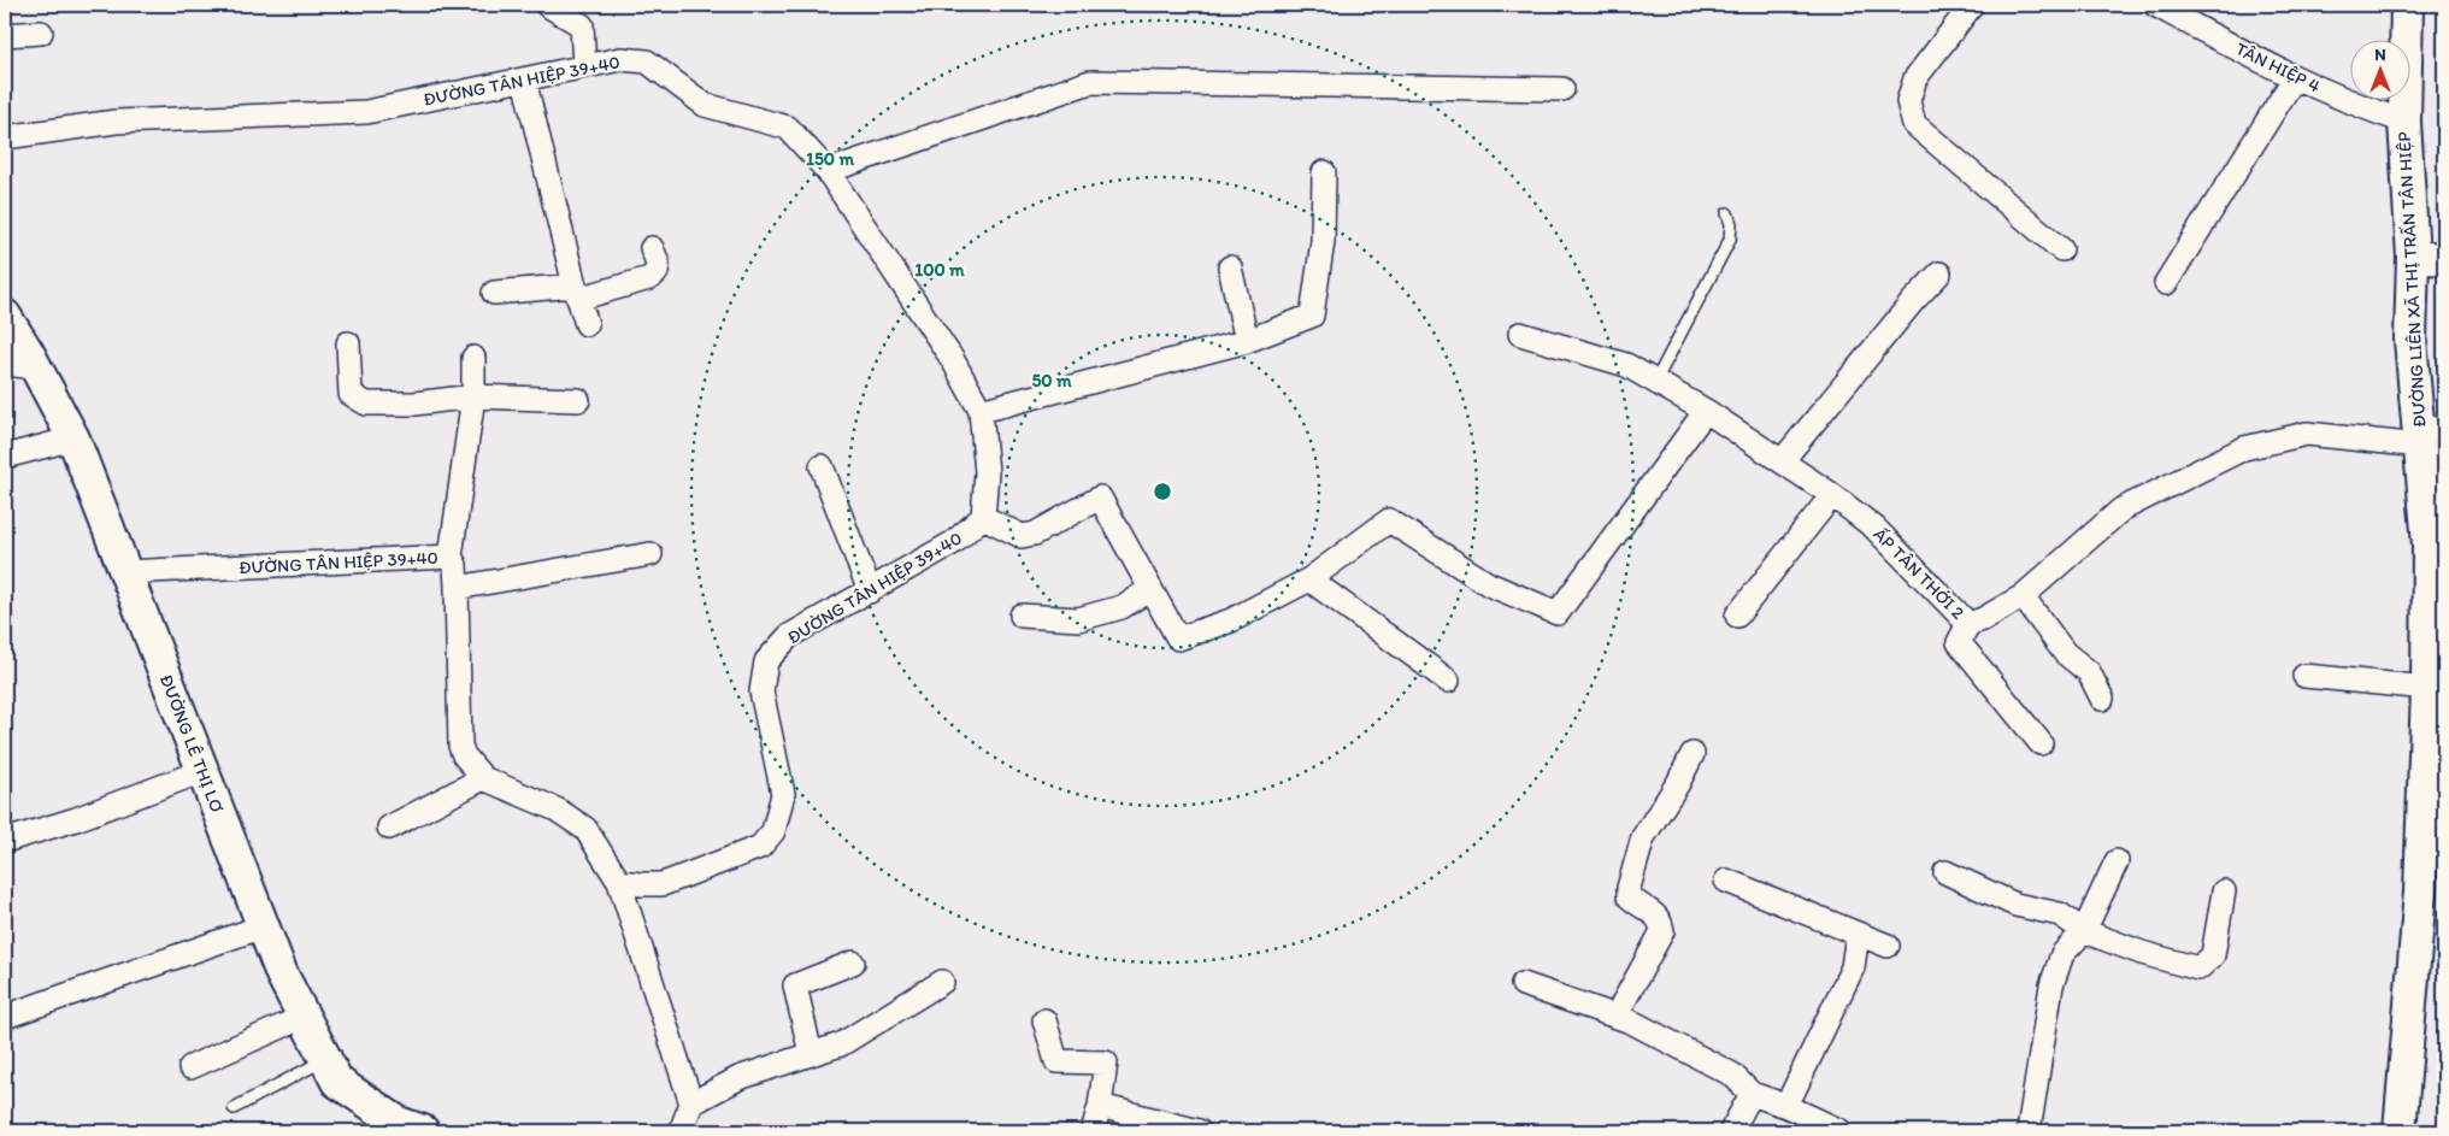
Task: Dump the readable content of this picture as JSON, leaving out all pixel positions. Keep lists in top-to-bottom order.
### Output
{
  "streets": {
    "street": [
      "TÂN HIỆP 4",
      "ĐƯỜNG TÂN HIỆP 39+40",
      "ĐƯỜNG LIÊN XÃ THỊ TRẤN TÂN HIỆP",
      "ẤP TÂN THỚI 2",
      "ĐƯỜNG LÊ THỊ LƠ"
    ]
  },
  "crossings": [
    ["TÂN HIỆP 4", "ĐƯỜNG LIÊN XÃ THỊ TRẤN TÂN HIỆP"],
    ["ĐƯỜNG TÂN HIỆP 39+40", "ĐƯỜNG LÊ THỊ LƠ"],
    ["ĐƯỜNG LIÊN XÃ THỊ TRẤN TÂN HIỆP", "ẤP TÂN THỚI 2"]
  ],
  "north": "top",
  "rings": ["150 m", "100 m", "50 m"]
}
